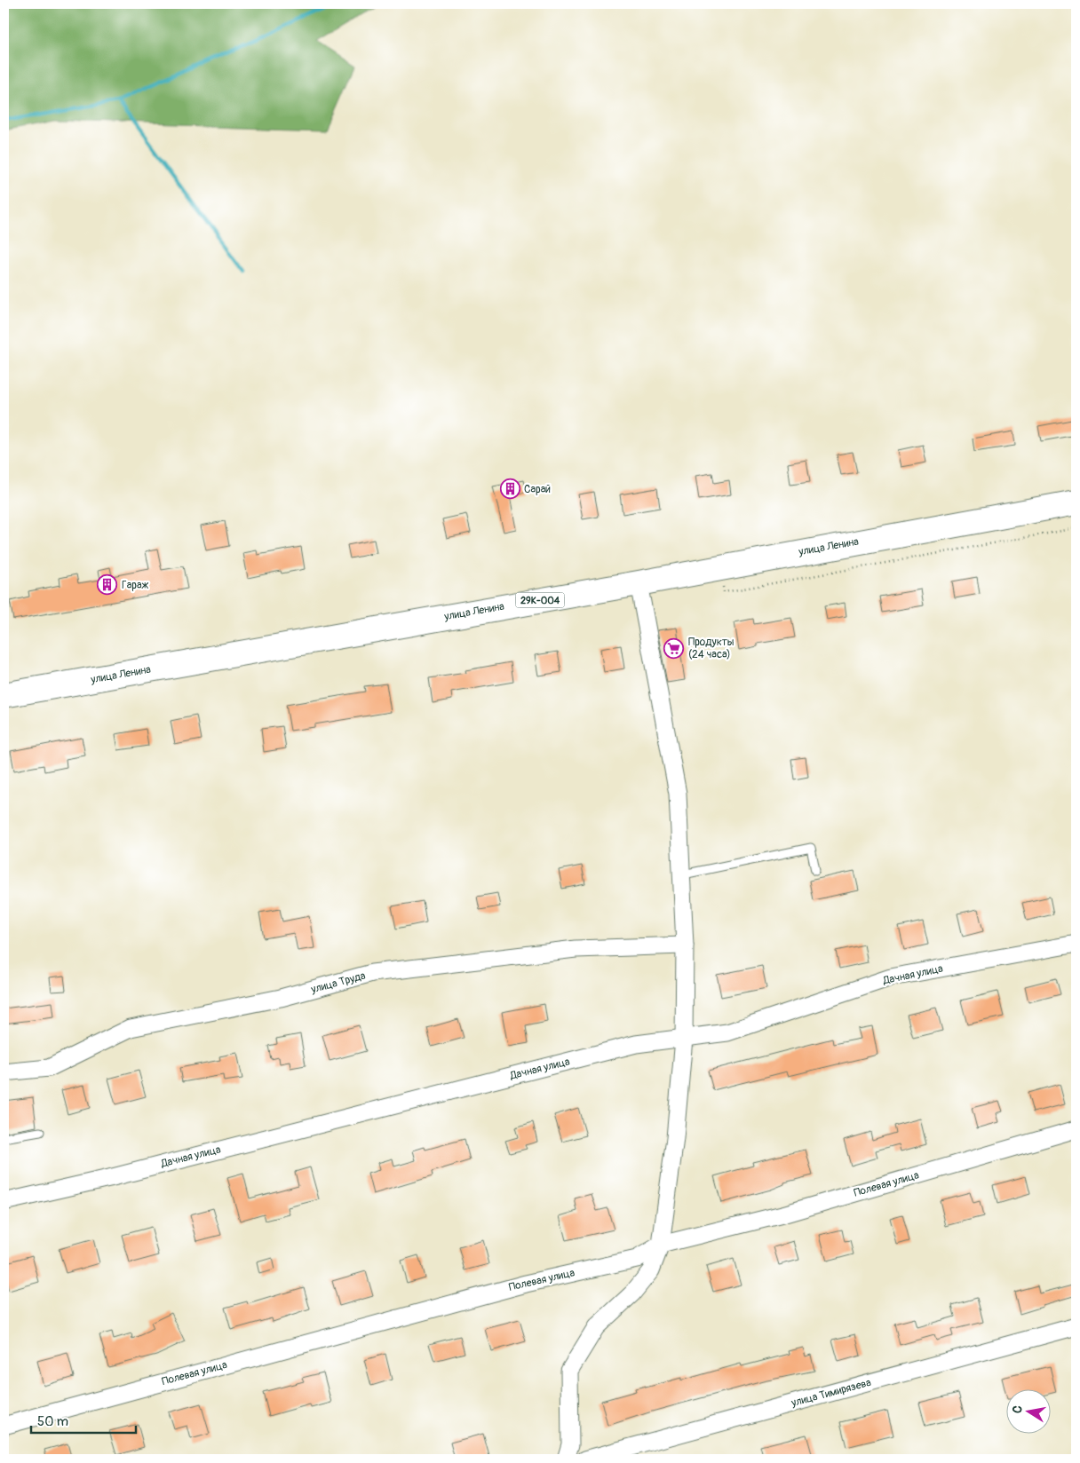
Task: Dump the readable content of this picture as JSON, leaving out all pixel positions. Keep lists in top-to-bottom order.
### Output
{
  "streets": {
    "main road": ["улица Ленина", "29К-004"],
    "street": [
      "Дачная улица",
      "улица Труда",
      "Полевая улица",
      "улица Тимирязева"
    ]
  },
  "places": {
    "building": ["Сарай", "Гараж"],
    "supermarket": ["Продукты (24 часа)"]
  },
  "scale_bar": "50 m",
  "north": "left"
}
